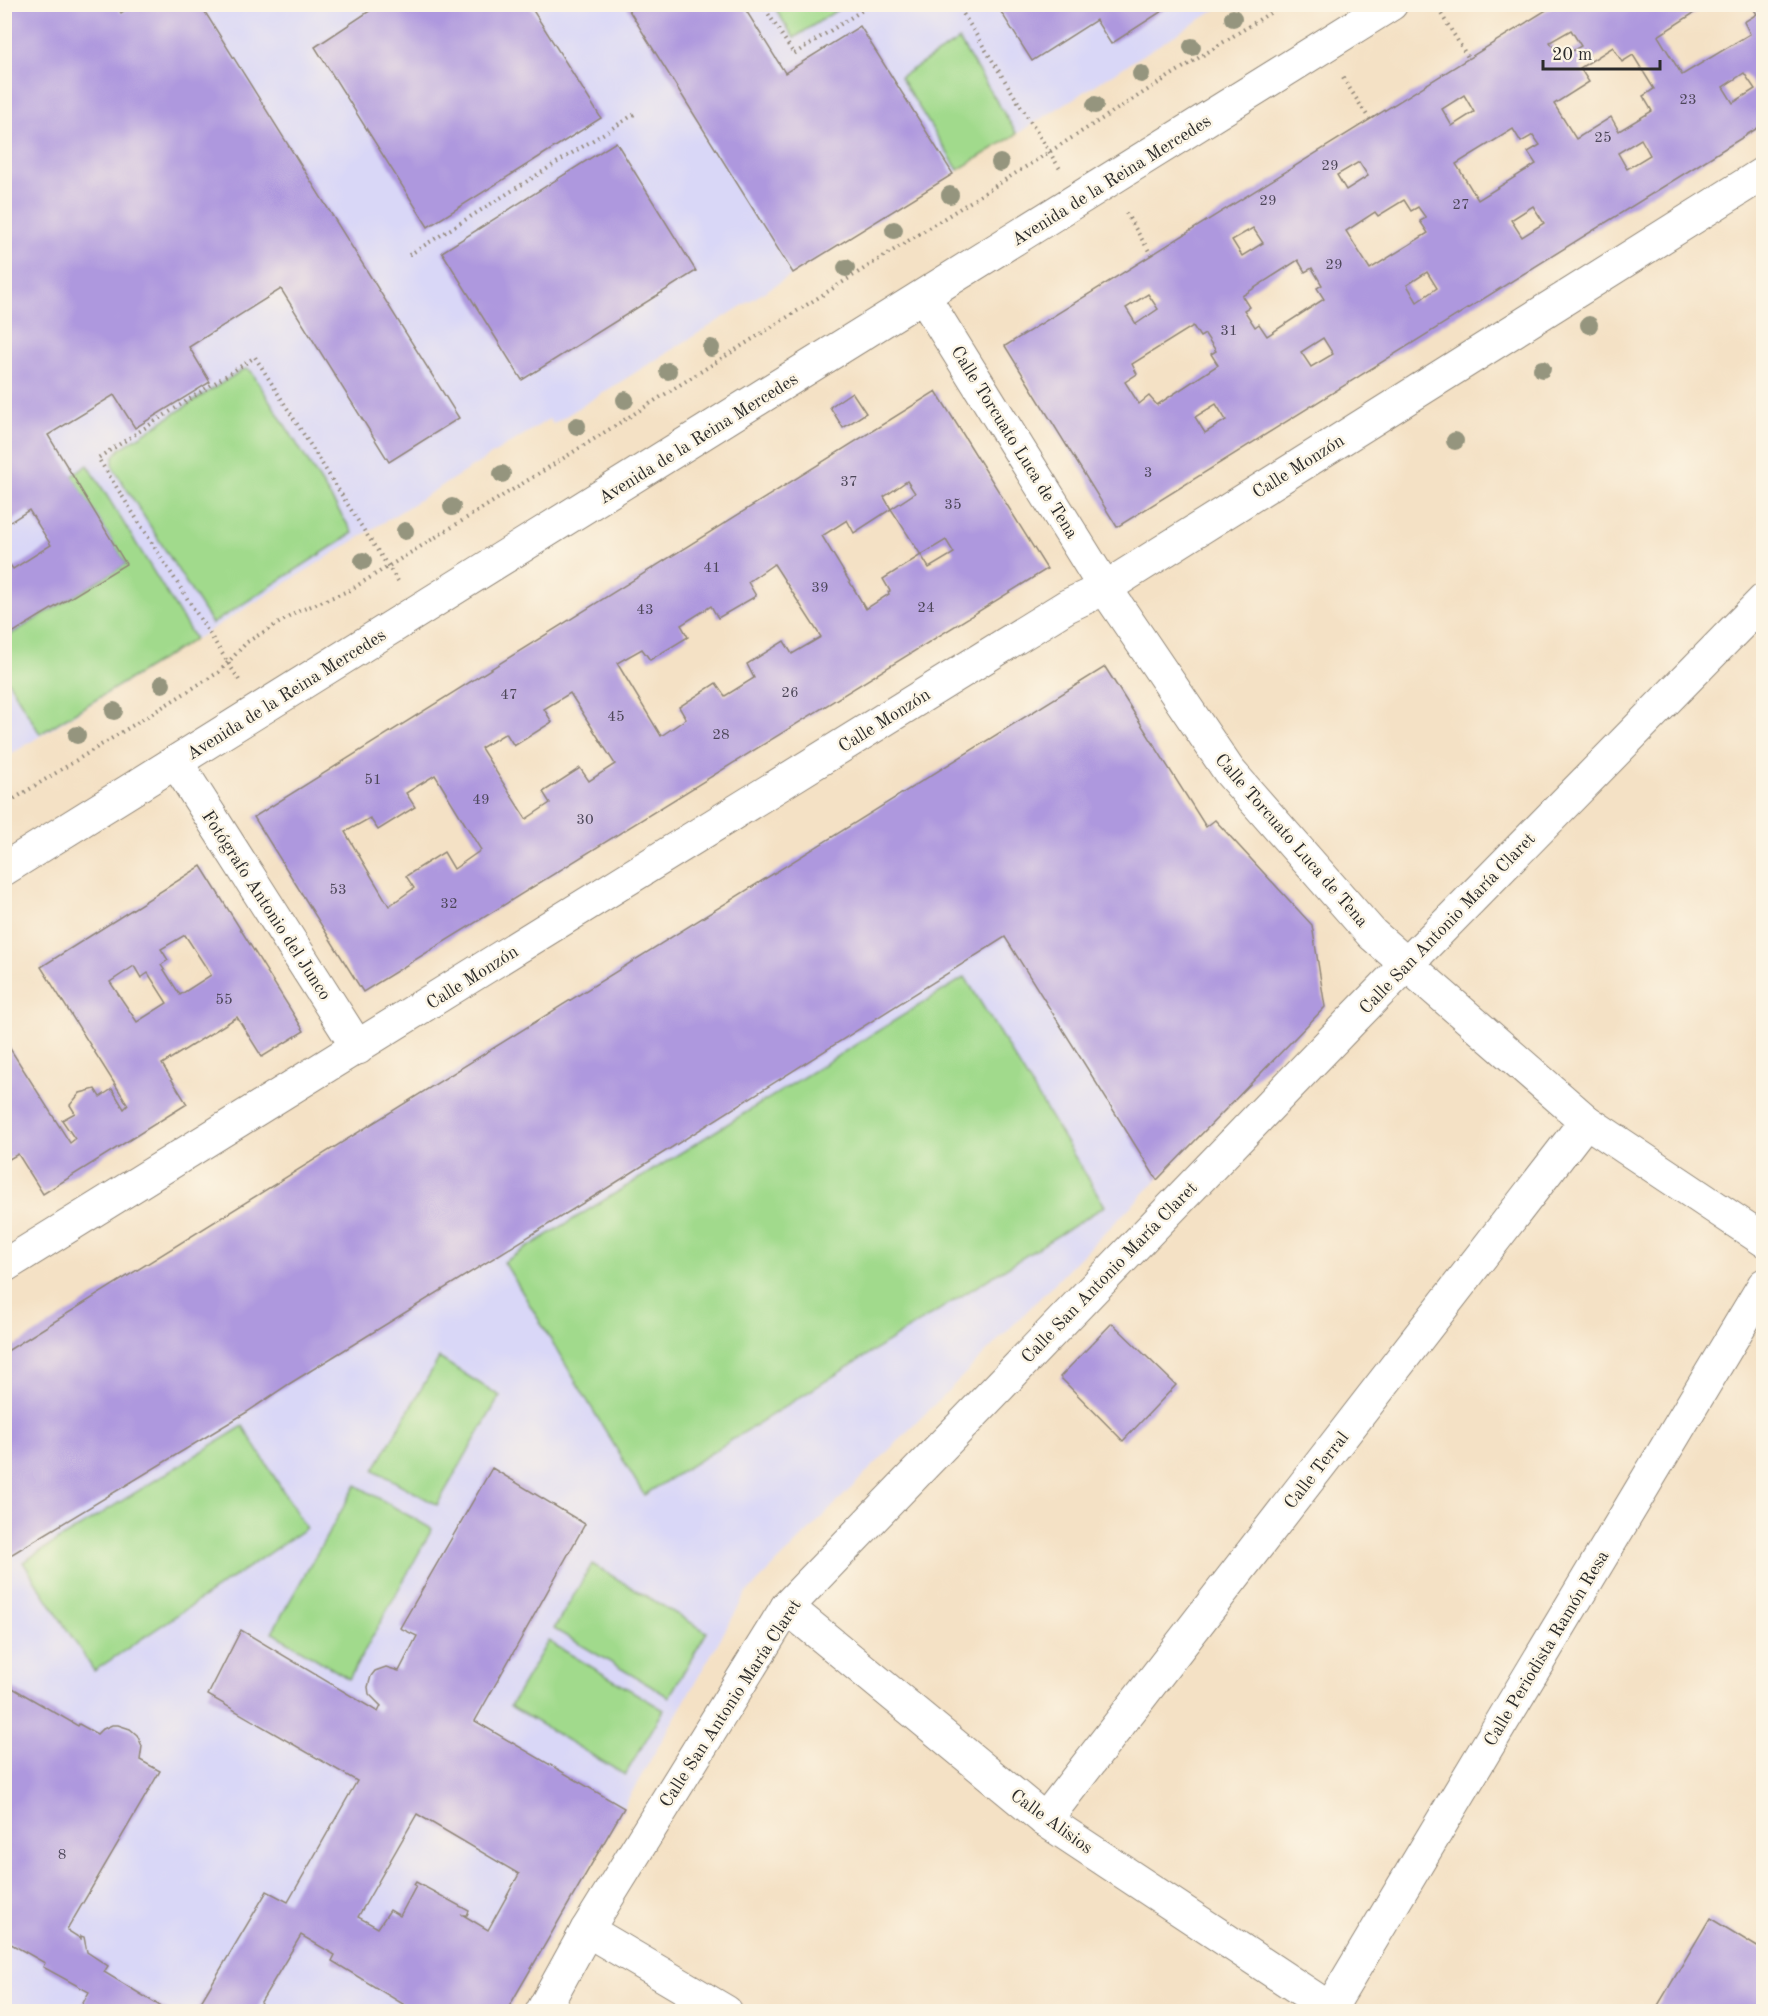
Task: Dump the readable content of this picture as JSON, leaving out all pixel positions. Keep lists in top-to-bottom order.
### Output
{
  "streets": {
    "street": [
      "Avenida de la Reina Mercedes",
      "Calle Torcuato Luca de Tena",
      "Calle Monzón",
      "Fotógrafo Antonio del Junco",
      "Calle San Antonio María Claret",
      "Calle Terral",
      "Calle Periodista Ramón Resa",
      "Calle Alisios"
    ]
  },
  "crossings": [
    ["Avenida de la Reina Mercedes", "Calle Torcuato Luca de Tena"],
    ["Avenida de la Reina Mercedes", "Fotógrafo Antonio del Junco"],
    ["Calle Torcuato Luca de Tena", "Calle Monzón"],
    ["Calle Torcuato Luca de Tena", "Calle San Antonio María Claret"],
    ["Calle Torcuato Luca de Tena", "Calle Terral"],
    ["Calle Monzón", "Fotógrafo Antonio del Junco"],
    ["Calle San Antonio María Claret", "Calle Alisios"],
    ["Calle Terral", "Calle Alisios"],
    ["Calle Periodista Ramón Resa", "Calle Alisios"]
  ],
  "house_numbers": [
    "23",
    "25",
    "29",
    "29",
    "27",
    "29",
    "31",
    "3",
    "37",
    "35",
    "41",
    "39",
    "24",
    "43",
    "26",
    "47",
    "45",
    "28",
    "51",
    "49",
    "30",
    "53",
    "32",
    "55",
    "8"
  ],
  "scale_bar": "20 m"
}
